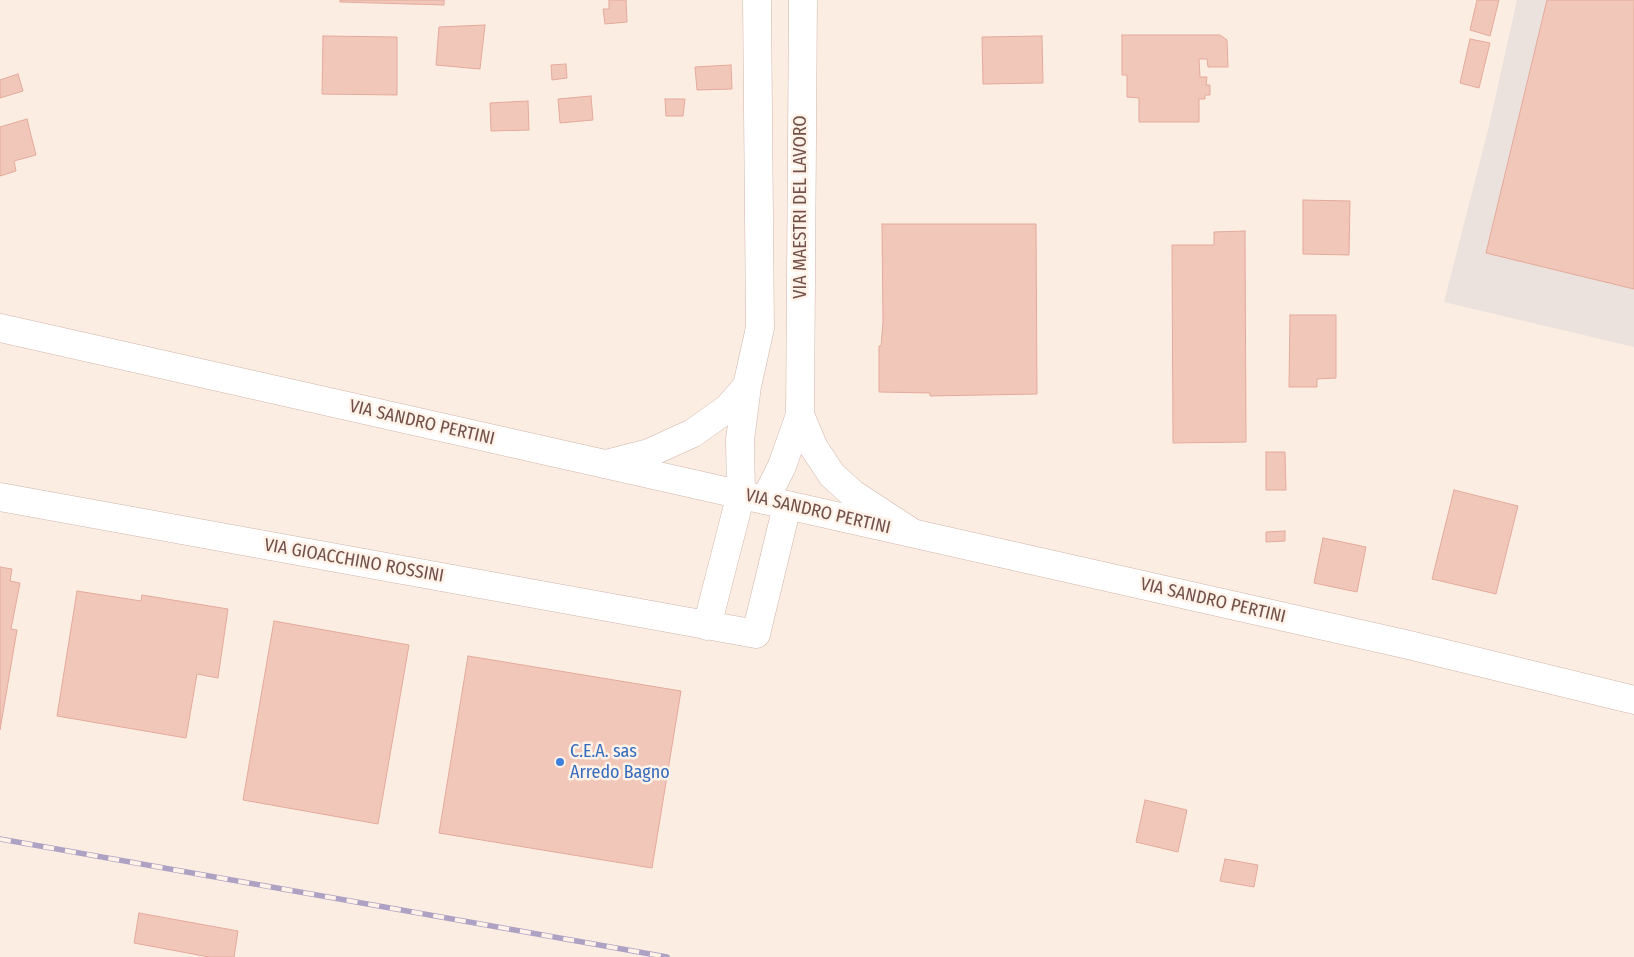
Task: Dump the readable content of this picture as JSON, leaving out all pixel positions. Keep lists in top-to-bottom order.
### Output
{
  "streets": {
    "street": ["VIA MAESTRI DEL LAVORO", "VIA SANDRO PERTINI", "VIA GIOACCHINO ROSSINI"]
  },
  "crossings": [
    ["VIA MAESTRI DEL LAVORO", "VIA SANDRO PERTINI"],
    ["VIA MAESTRI DEL LAVORO", "VIA GIOACCHINO ROSSINI"],
    ["VIA SANDRO PERTINI", "VIA GIOACCHINO ROSSINI"]
  ],
  "places": ["C.E.A. sas Arredo Bagno"]
}
